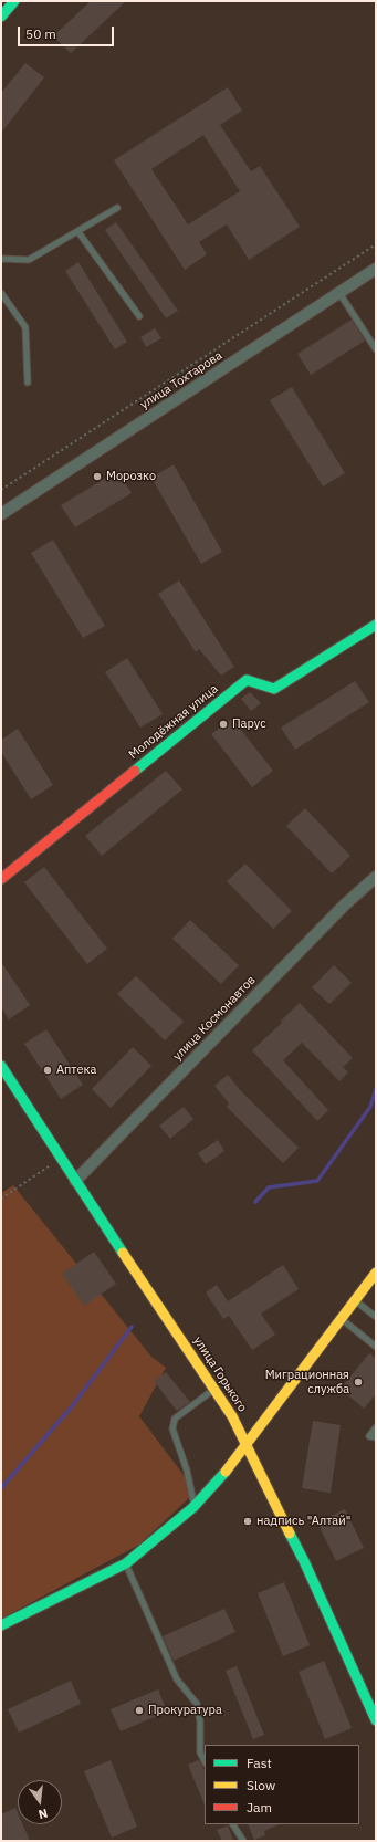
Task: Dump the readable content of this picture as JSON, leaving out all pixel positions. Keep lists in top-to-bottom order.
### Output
{
  "streets": {
    "street": [
      "улица Тохтарова",
      "Молодёжная улица",
      "улица Космонавтов",
      "улица Горького"
    ]
  },
  "crossings": [
    ["улица Космонавтов", "улица Горького"]
  ],
  "places": [
    "Морозко",
    "Парус",
    "Аптека",
    "Миграционная служба",
    "надпись \"Алтай\"",
    "Прокуратура"
  ],
  "legend": ["Fast", "Slow", "Jam"],
  "scale_bar": "50 m",
  "north": "bottom"
}
